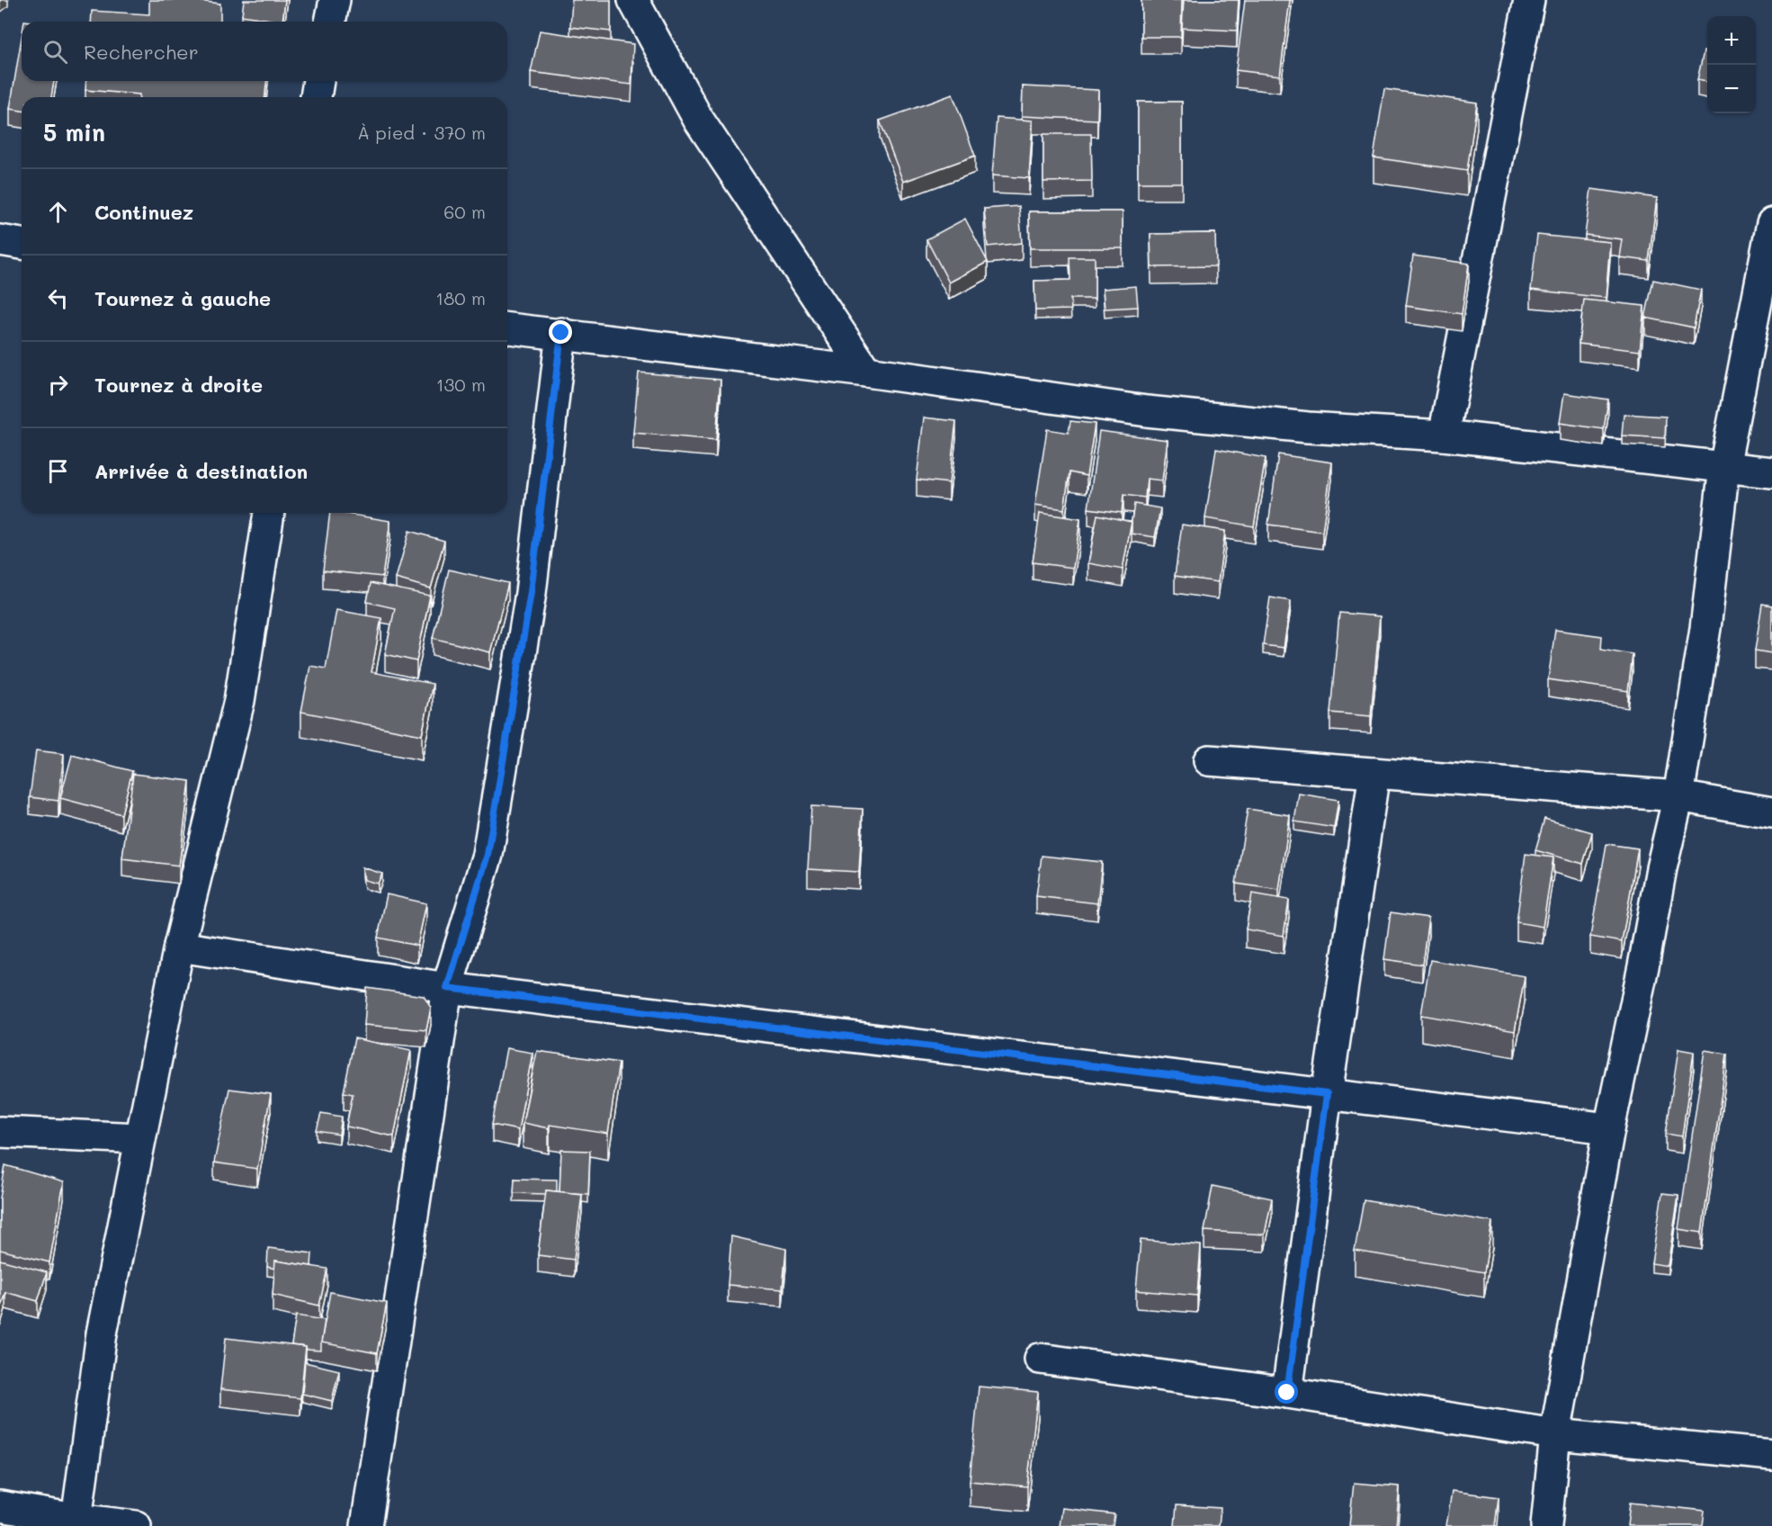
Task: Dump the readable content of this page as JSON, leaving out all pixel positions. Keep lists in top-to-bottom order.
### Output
{
  "page": {
    "map_buttons": ["+", "−"],
    "search": "Rechercher",
    "heading": ["5 min", "À pied · 370 m"],
    "list": [
      ["Continuez", "60 m"],
      ["Tournez à gauche", "180 m"],
      ["Tournez à droite", "130 m"],
      "Arrivée à destination"
    ]
  }
}
